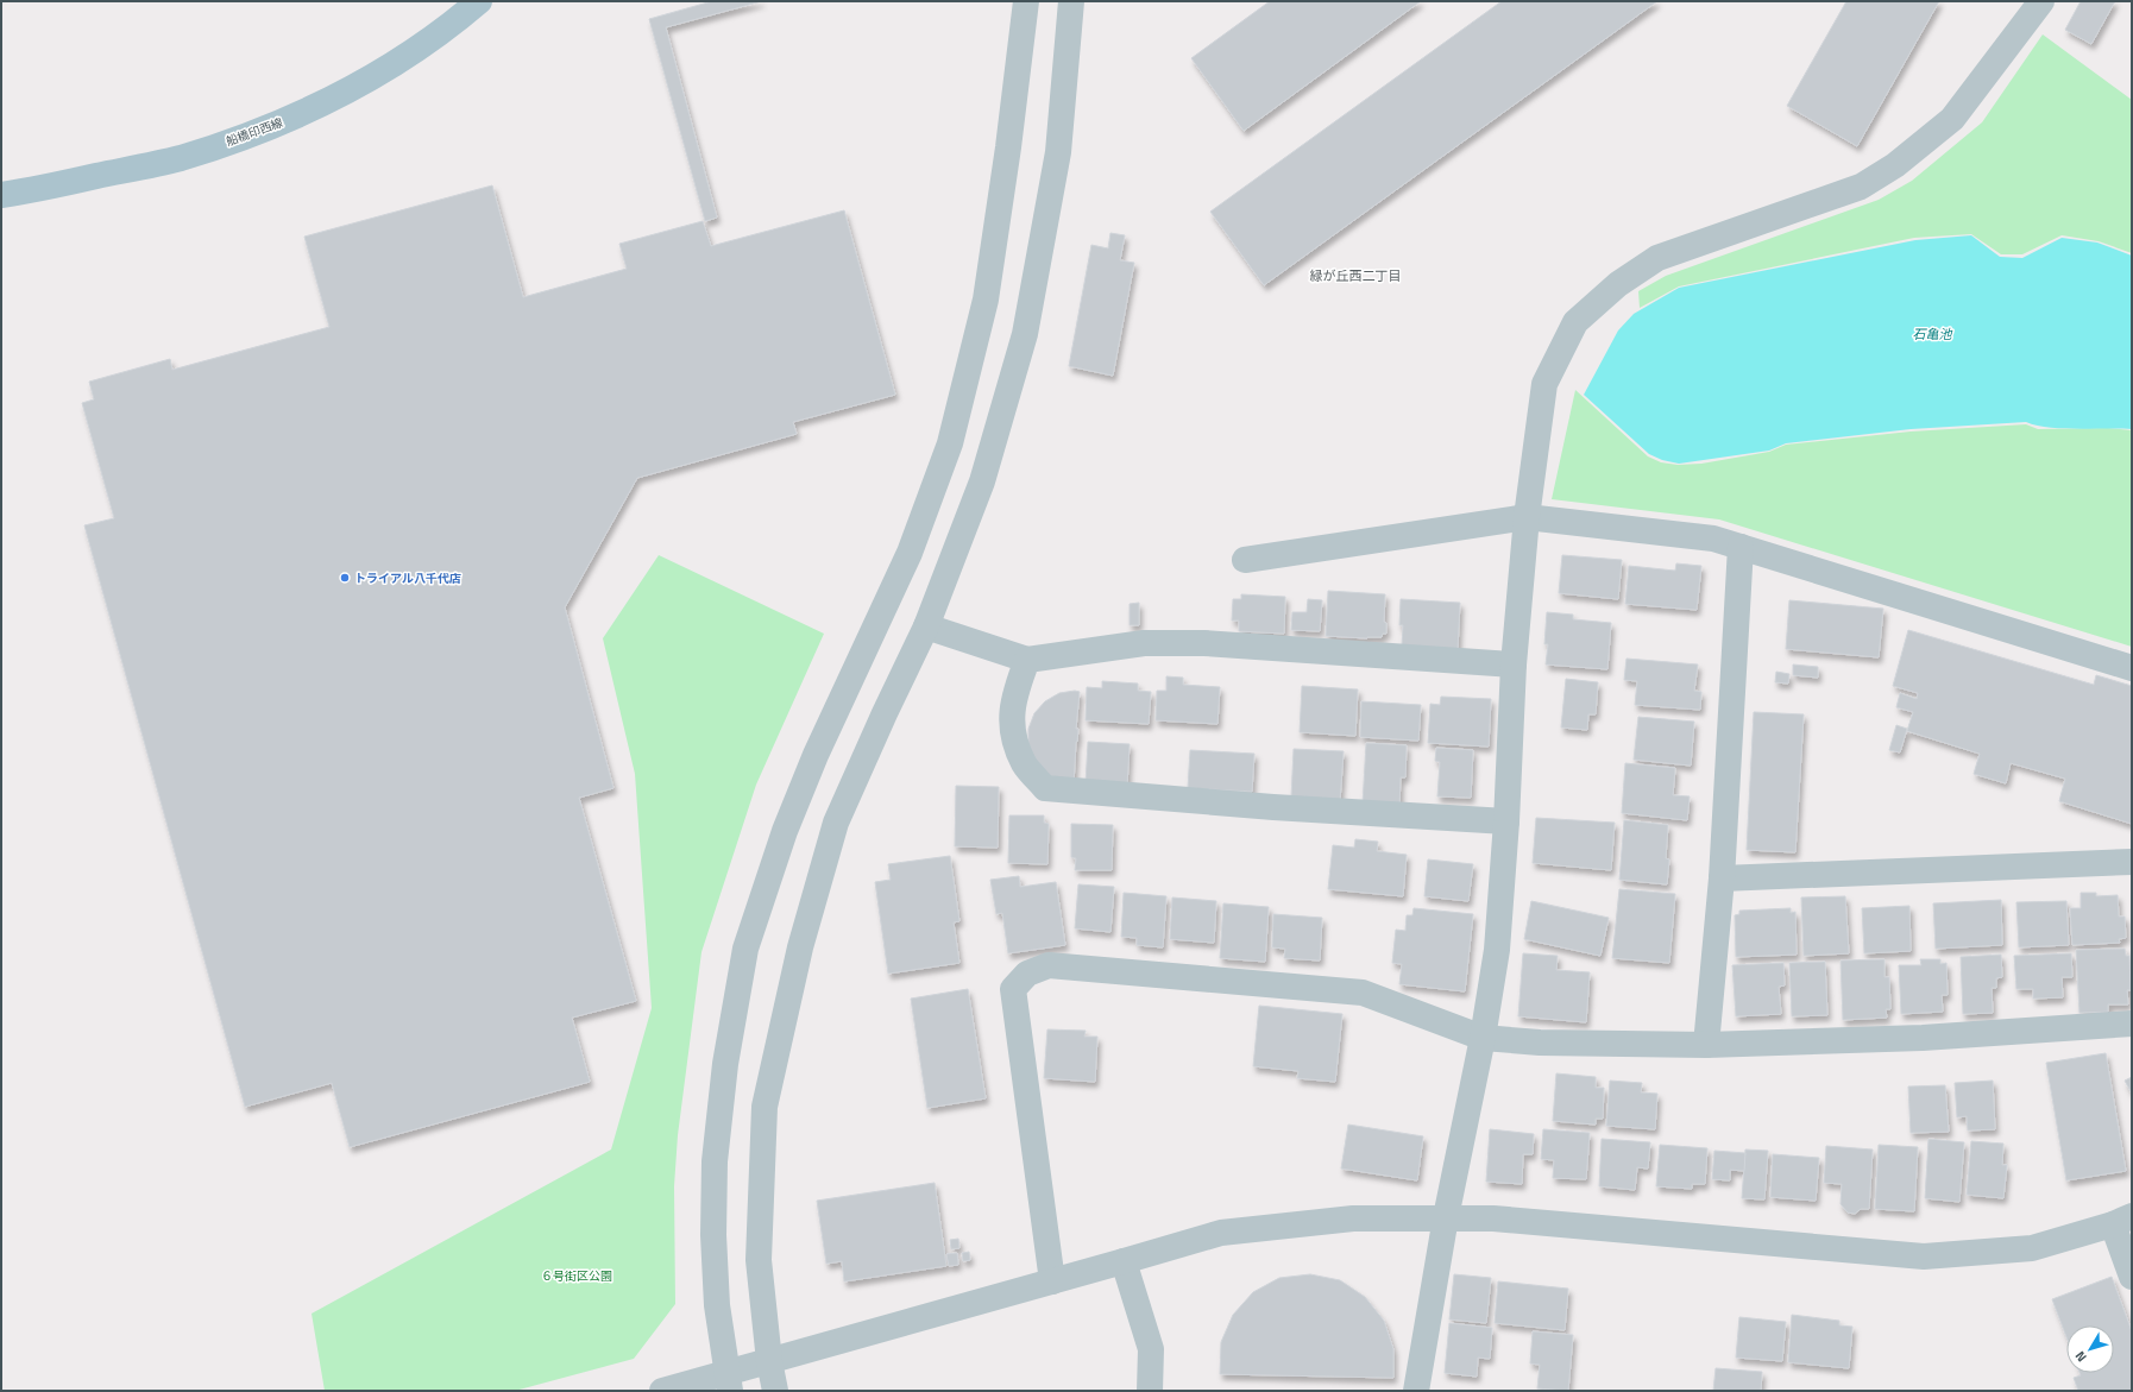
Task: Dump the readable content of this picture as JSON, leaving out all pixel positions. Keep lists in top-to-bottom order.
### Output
{
  "streets": {
    "main road": ["船橋印西線"]
  },
  "districts": ["緑が丘西二丁目"],
  "water": ["石亀池"],
  "parks": ["６号街区公園"],
  "places": ["トライアル八千代店"],
  "north": "bottom left"
}
